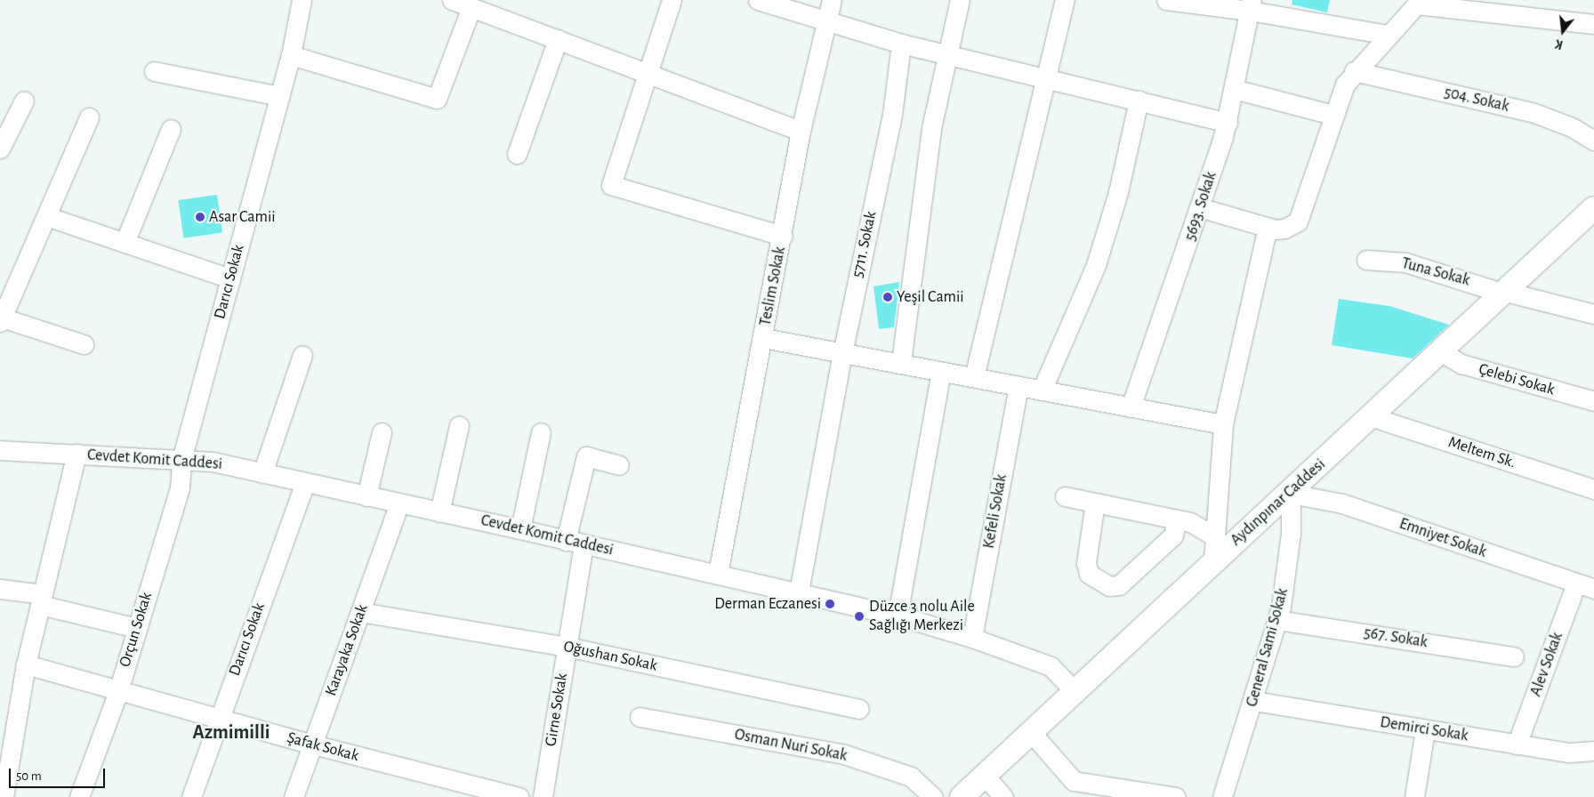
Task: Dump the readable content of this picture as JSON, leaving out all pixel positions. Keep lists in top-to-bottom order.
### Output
{
  "streets": {
    "main road": ["Aydınpınar Caddesi"],
    "street": [
      "504. Sokak",
      "5693. Sokak",
      "5711. Sokak",
      "Tuna Sokak",
      "Darıcı Sokak",
      "Teslim Sokak",
      "Çelebi Sokak",
      "Meltem Sk.",
      "Cevdet Komit Caddesi",
      "Kefeli Sokak",
      "Emniyet Sokak",
      "Orçun Sokak",
      "567. Sokak",
      "General Sami Sokak",
      "Karayaka Sokak",
      "Oğushan Sokak",
      "Alev Sokak",
      "Girne Sokak",
      "Demirci Sokak",
      "Osman Nuri Sokak",
      "Şafak Sokak"
    ]
  },
  "crossings": [
    ["5711. Sokak", "Cevdet Komit Caddesi"],
    ["Tuna Sokak", "Aydınpınar Caddesi"],
    ["Darıcı Sokak", "Cevdet Komit Caddesi"],
    ["Darıcı Sokak", "Orçun Sokak"],
    ["Darıcı Sokak", "Şafak Sokak"],
    ["Teslim Sokak", "Cevdet Komit Caddesi"],
    ["Çelebi Sokak", "Aydınpınar Caddesi"],
    ["Meltem Sk.", "Aydınpınar Caddesi"],
    ["Cevdet Komit Caddesi", "Aydınpınar Caddesi"],
    ["Cevdet Komit Caddesi", "Kefeli Sokak"],
    ["Cevdet Komit Caddesi", "Orçun Sokak"],
    ["Cevdet Komit Caddesi", "Karayaka Sokak"],
    ["Cevdet Komit Caddesi", "Girne Sokak"],
    ["Aydınpınar Caddesi", "Emniyet Sokak"],
    ["Aydınpınar Caddesi", "General Sami Sokak"],
    ["Emniyet Sokak", "General Sami Sokak"],
    ["Emniyet Sokak", "Alev Sokak"],
    ["Orçun Sokak", "Şafak Sokak"],
    ["567. Sokak", "General Sami Sokak"],
    ["General Sami Sokak", "Demirci Sokak"],
    ["Karayaka Sokak", "Oğushan Sokak"],
    ["Karayaka Sokak", "Şafak Sokak"],
    ["Oğushan Sokak", "Girne Sokak"],
    ["Alev Sokak", "Demirci Sokak"]
  ],
  "districts": ["Azmimilli"],
  "places": [
    "Asar Camii",
    "Yeşil Camii",
    "Derman Eczanesi",
    "Düzce 3 nolu Aile Sağlığı Merkezi"
  ],
  "scale_bar": "50 m",
  "north": "bottom"
}
